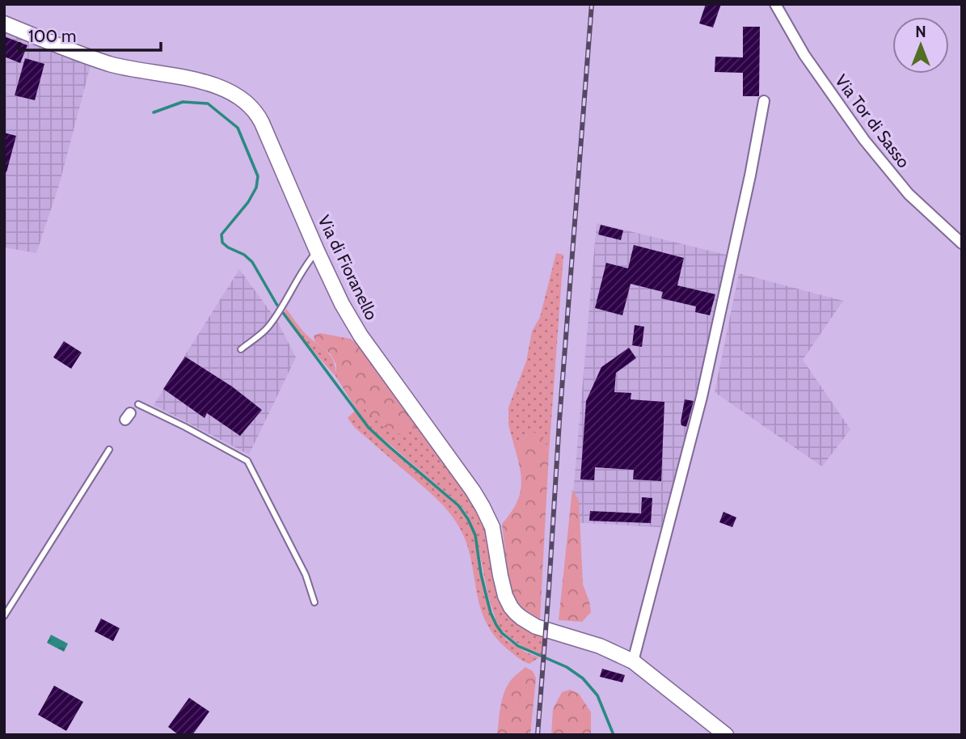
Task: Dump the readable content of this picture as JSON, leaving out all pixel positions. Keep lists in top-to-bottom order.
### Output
{
  "streets": {
    "street": ["Via Tor di Sasso", "Via di Fioranello"]
  },
  "scale_bar": "100 m",
  "north": "top"
}
